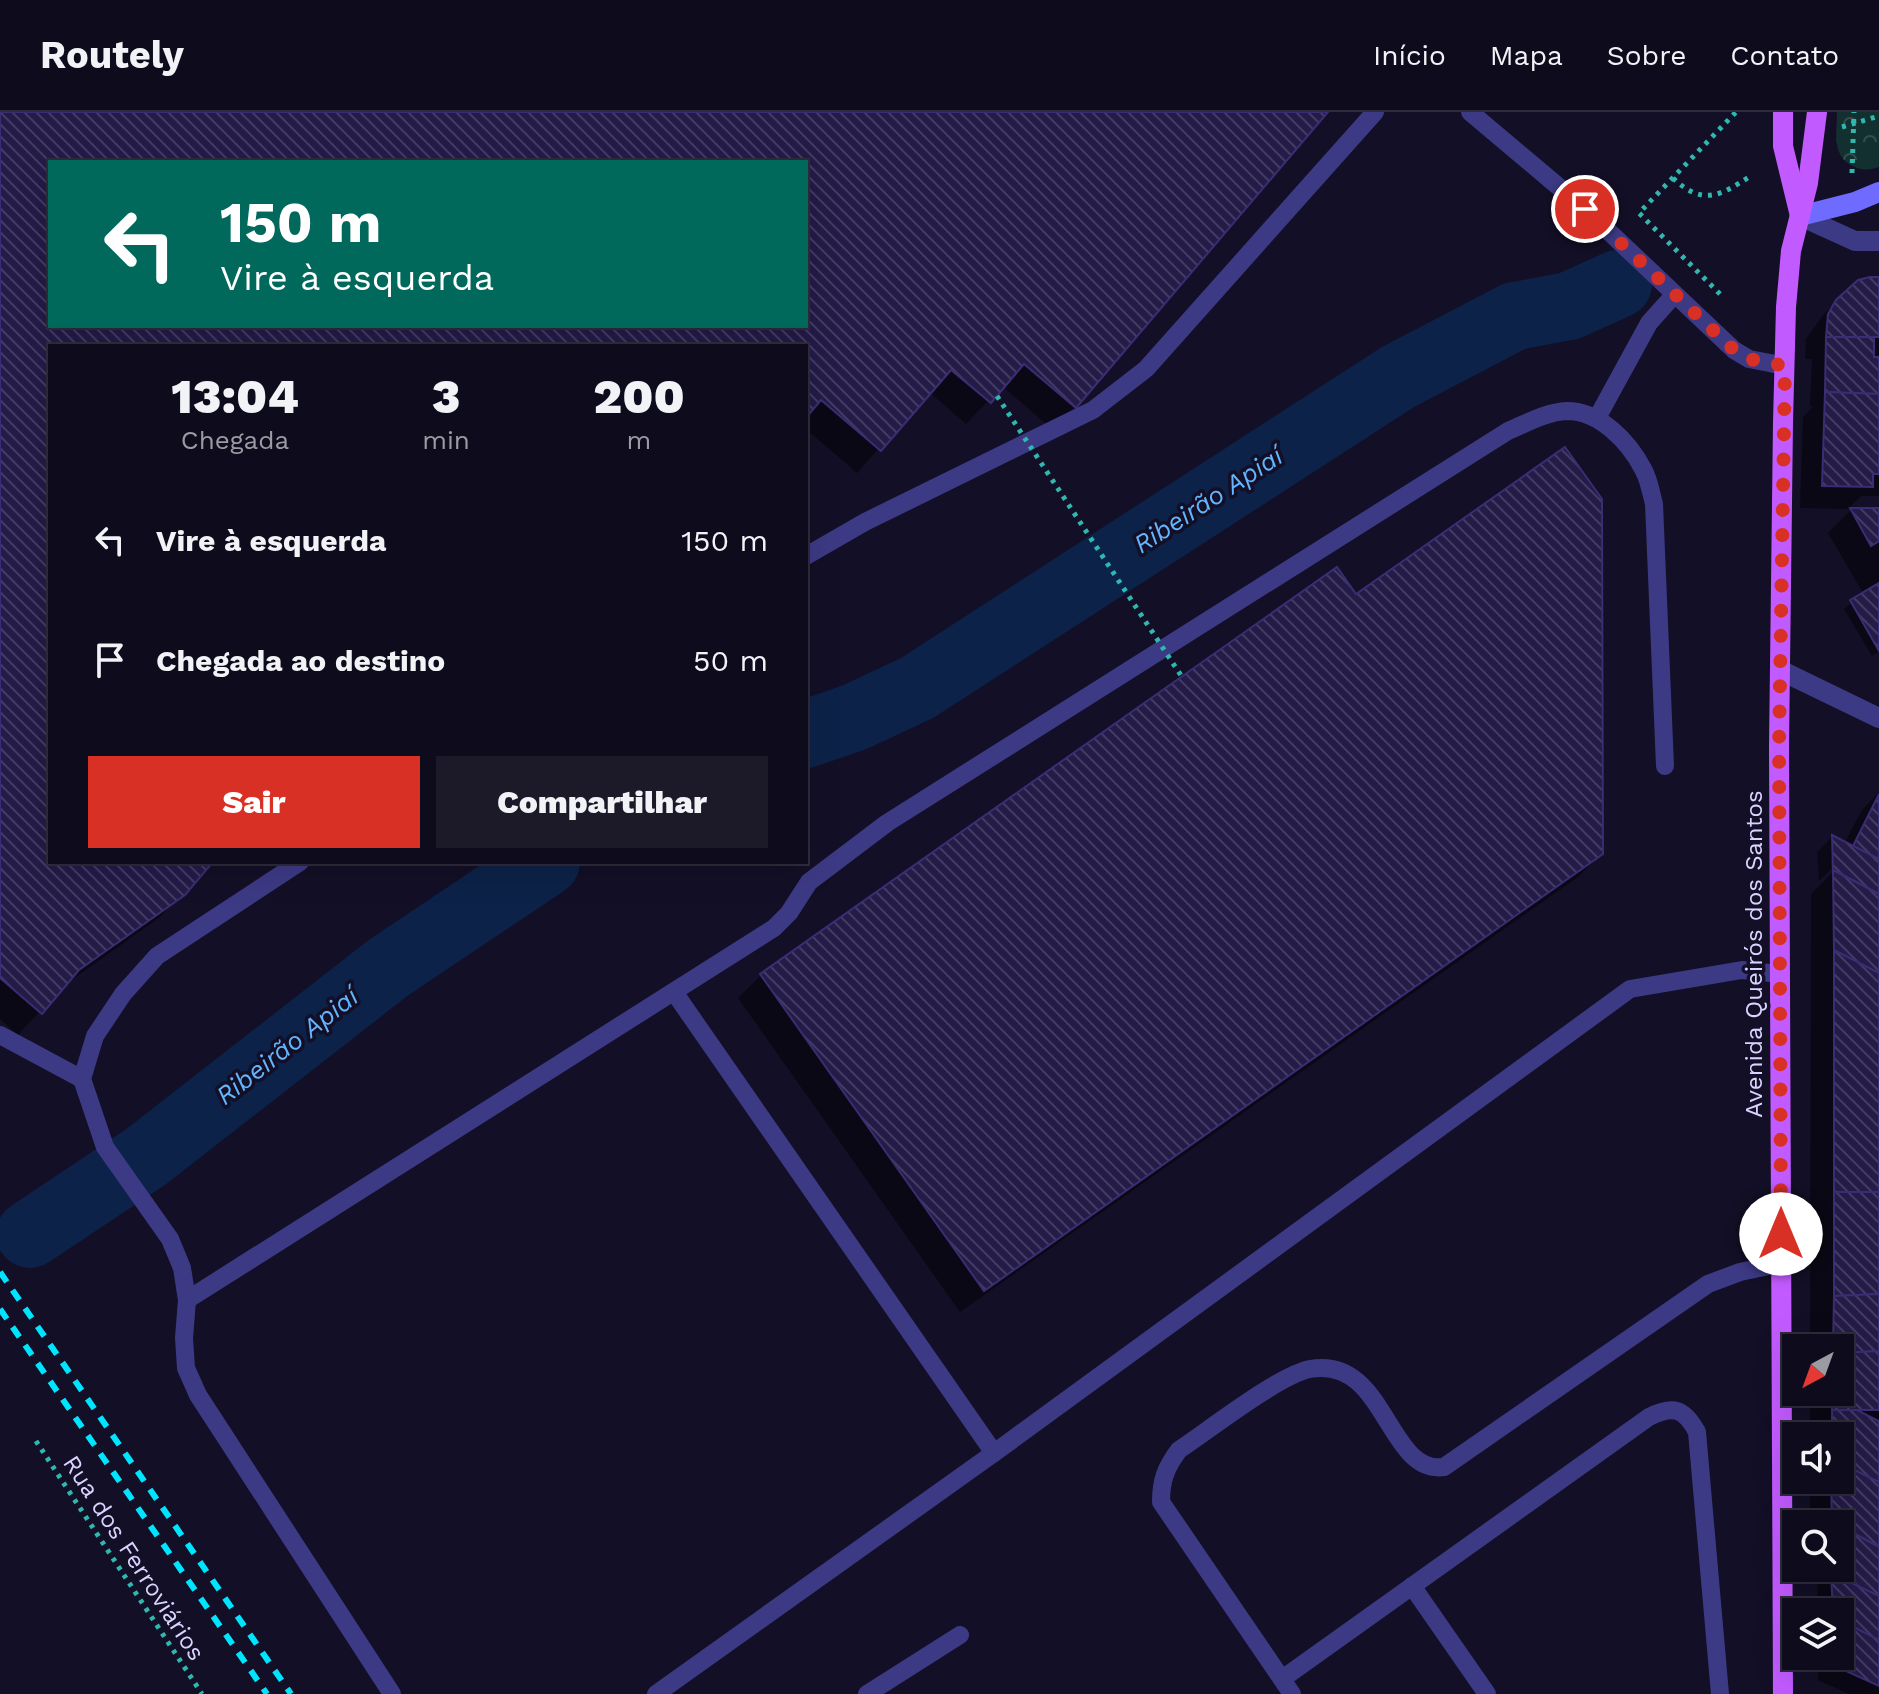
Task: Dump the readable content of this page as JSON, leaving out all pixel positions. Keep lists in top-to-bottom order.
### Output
{
  "streets": {
    "main road": ["Avenida Queirós dos Santos"],
    "path": ["Rua dos Ferroviários"]
  },
  "water": ["Ribeirão Apiaí"],
  "north": "bottom left",
  "page": {
    "header": "Routely",
    "nav": [
      "Início",
      "Mapa",
      "Sobre",
      "Contato"
    ],
    "turn": ["150 m", "Vire à esquerda"],
    "eta": [
      "13:04",
      "Chegada",
      "3",
      "min",
      "200",
      "m"
    ],
    "list": [
      {
        "name": "Vire à esquerda",
        "value": "150 m"
      },
      {
        "name": "Chegada ao destino",
        "value": "50 m"
      }
    ],
    "buttons": ["Sair", "Compartilhar"]
  }
}
